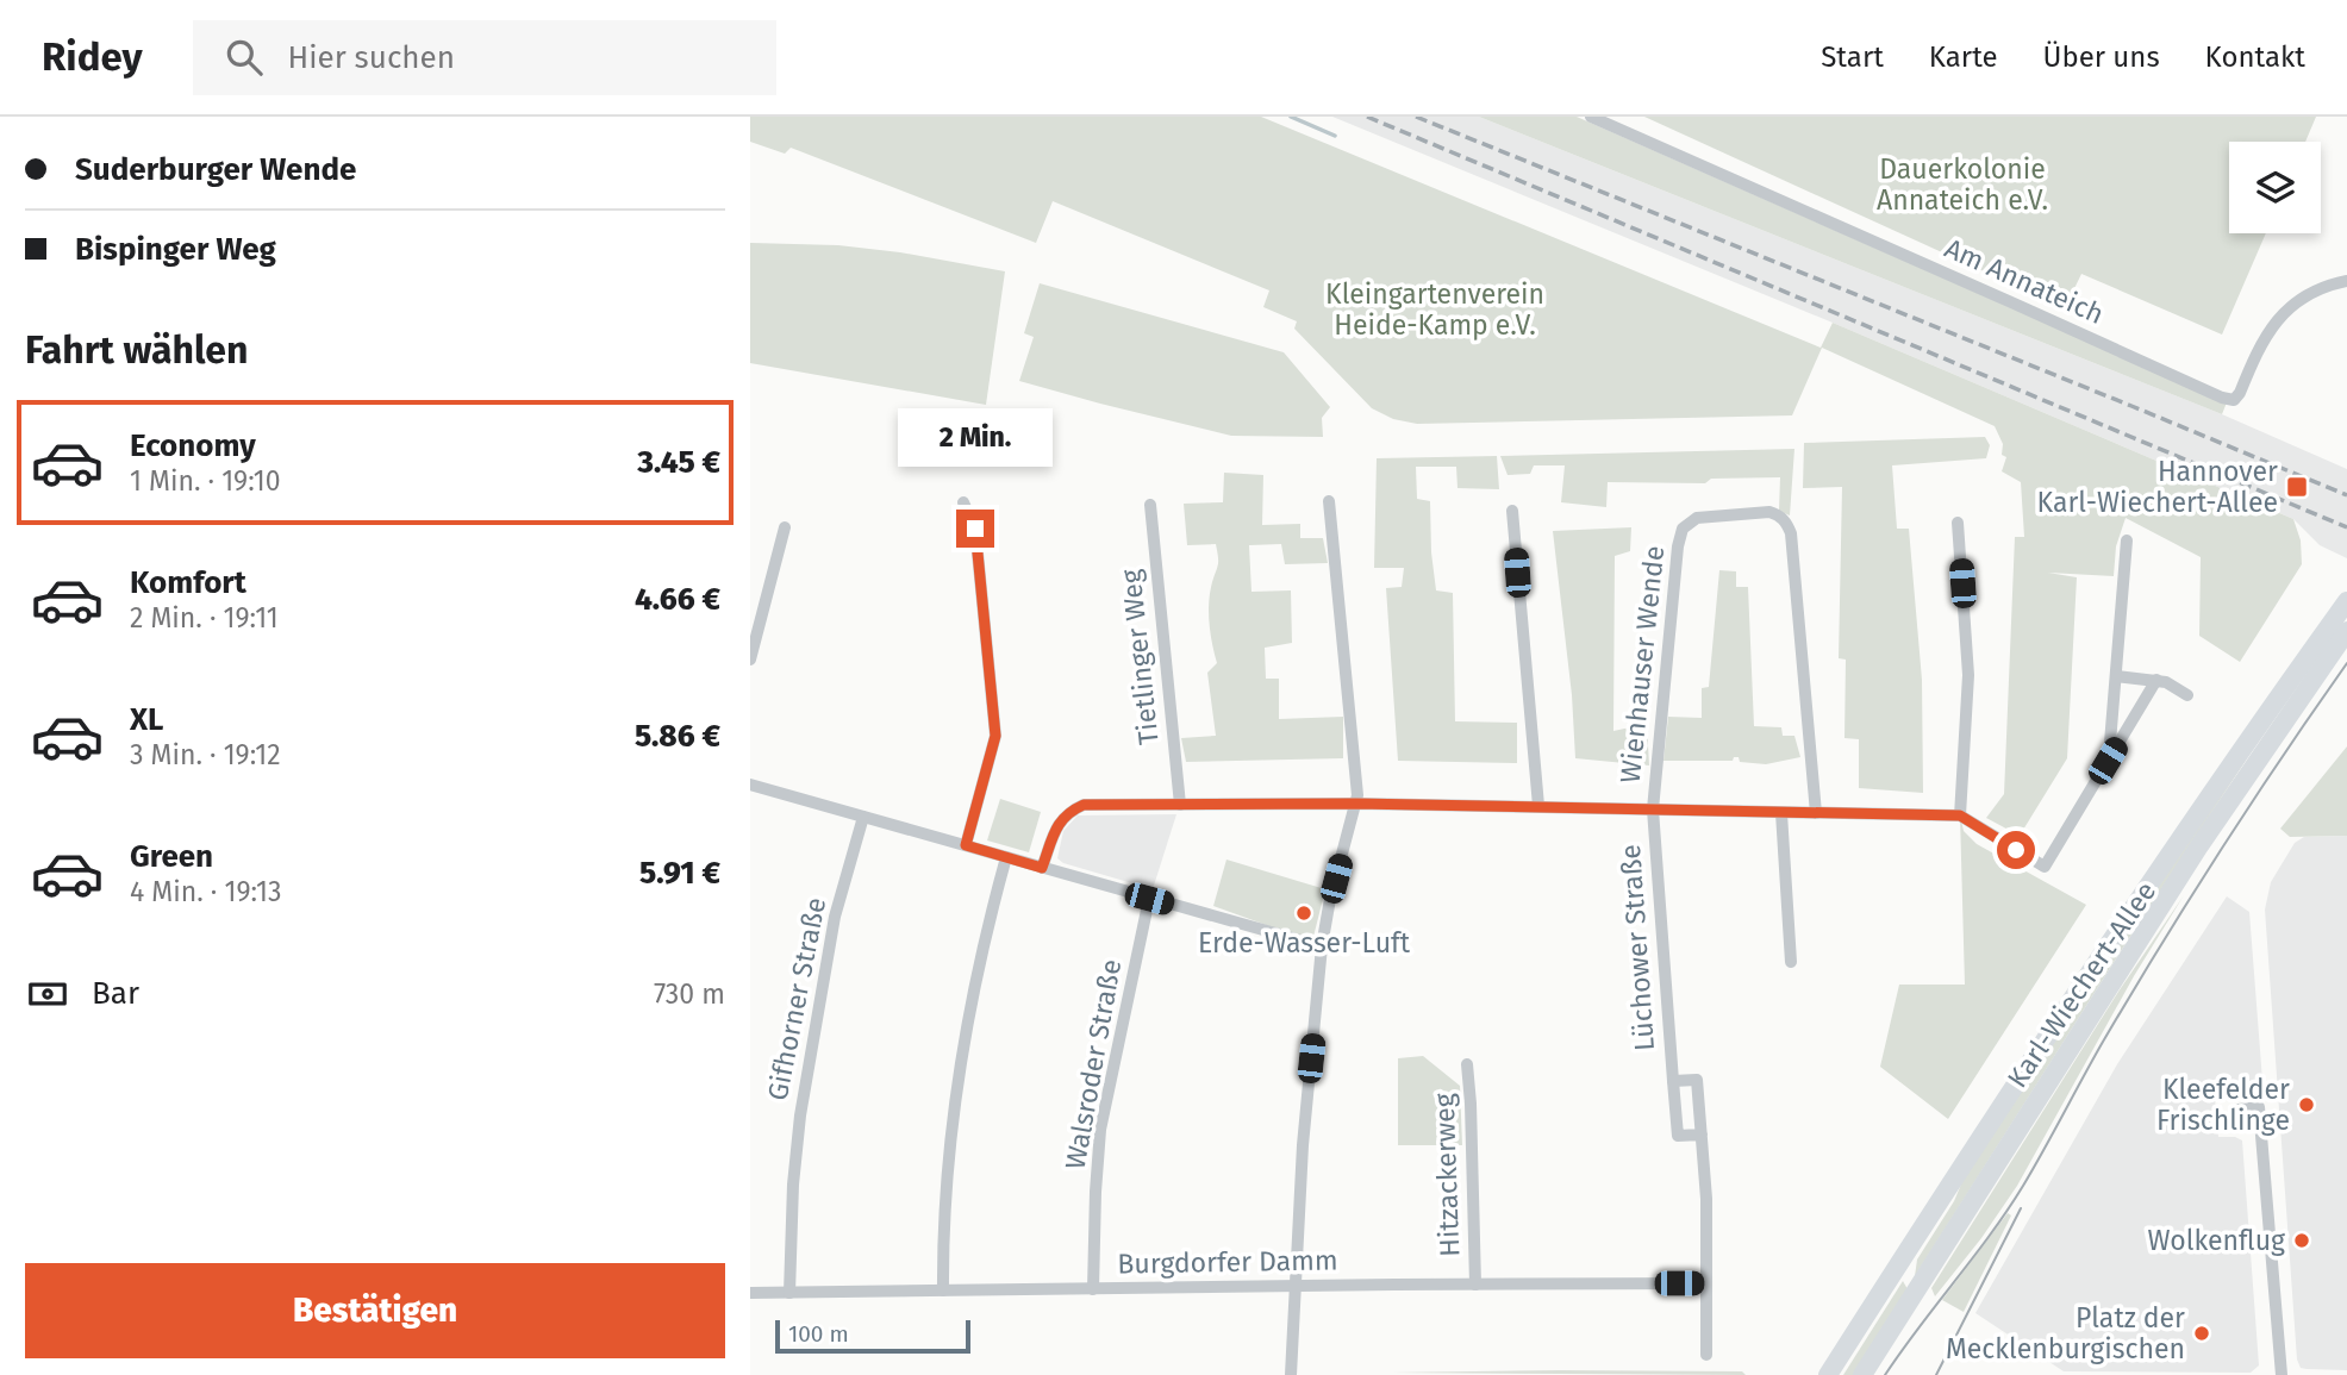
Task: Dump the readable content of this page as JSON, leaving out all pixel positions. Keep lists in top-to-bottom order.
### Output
{
  "streets": {
    "main road": ["Karl-Wiechert-Allee"],
    "street": [
      "Am Annateich",
      "Tietlinger Weg",
      "Wienhauser Wende",
      "Lüchower Straße",
      "Gifhorner Straße",
      "Walsroder Straße",
      "Hitzackerweg",
      "Burgdorfer Damm"
    ]
  },
  "crossings": [
    ["Wienhauser Wende", "Lüchower Straße"],
    ["Lüchower Straße", "Burgdorfer Damm"],
    ["Gifhorner Straße", "Burgdorfer Damm"],
    ["Walsroder Straße", "Burgdorfer Damm"],
    ["Hitzackerweg", "Burgdorfer Damm"]
  ],
  "parks": ["Dauerkolonie Annateich e.V.", "Kleingartenverein Heide-Kamp e.V."],
  "places": {
    "transit": ["Hannover Karl-Wiechert-Allee"],
    "other": [
      "Erde-Wasser-Luft",
      "Kleefelder Frischlinge",
      "Wolkenflug",
      "Platz der Mecklenburgischen"
    ]
  },
  "scale_bar": "100 m",
  "page": {
    "header": "Ridey",
    "search": "Hier suchen",
    "nav": [
      "Start",
      "Karte",
      "Über uns",
      "Kontakt"
    ],
    "banner": ["Suderburger Wende", "Bispinger Weg"],
    "heading": "Fahrt wählen",
    "list": [
      {
        "name": "Economy",
        "note": "1 Min. · 19:10",
        "value": "3.45 €"
      },
      {
        "name": "Komfort",
        "note": "2 Min. · 19:11",
        "value": "4.66 €"
      },
      {
        "name": "XL",
        "note": "3 Min. · 19:12",
        "value": "5.86 €"
      },
      {
        "name": "Green",
        "note": "4 Min. · 19:13",
        "value": "5.91 €"
      }
    ],
    "bubble": "2 Min.",
    "pay": ["Bar", "730 m"],
    "buttons": "Bestätigen",
    "scale": "100 m"
  }
}
